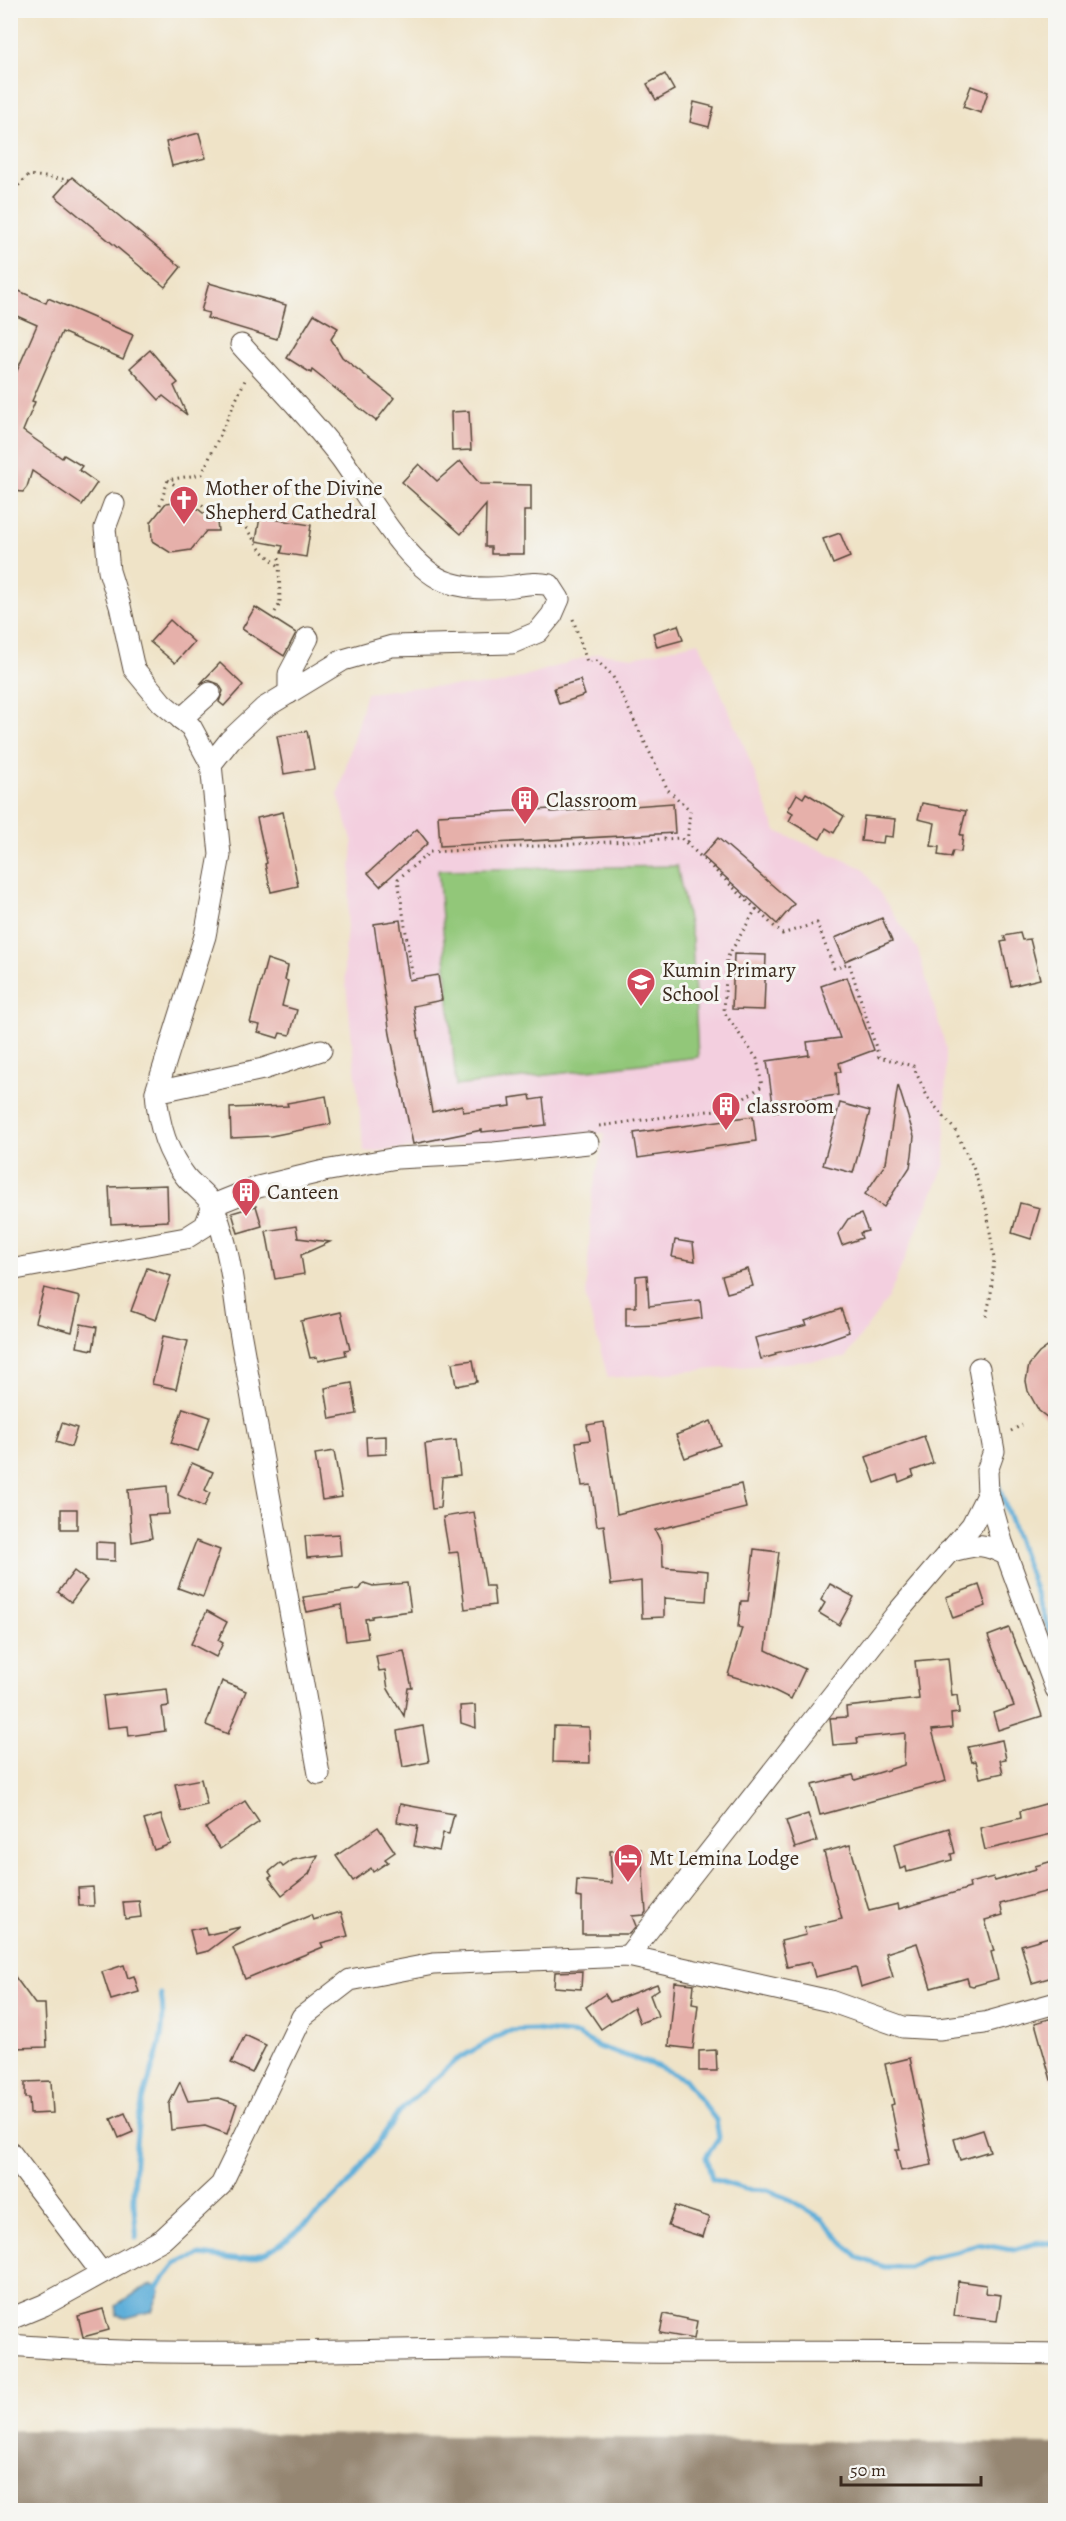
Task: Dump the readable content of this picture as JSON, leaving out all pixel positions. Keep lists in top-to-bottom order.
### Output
{
  "places": {
    "church": ["Mother of the Divine Shepherd Cathedral"],
    "building": ["Classroom", "classroom", "Canteen"],
    "school or university": ["Kumin Primary School"],
    "hotel": ["Mt Lemina Lodge"]
  },
  "scale_bar": "50 m"
}
